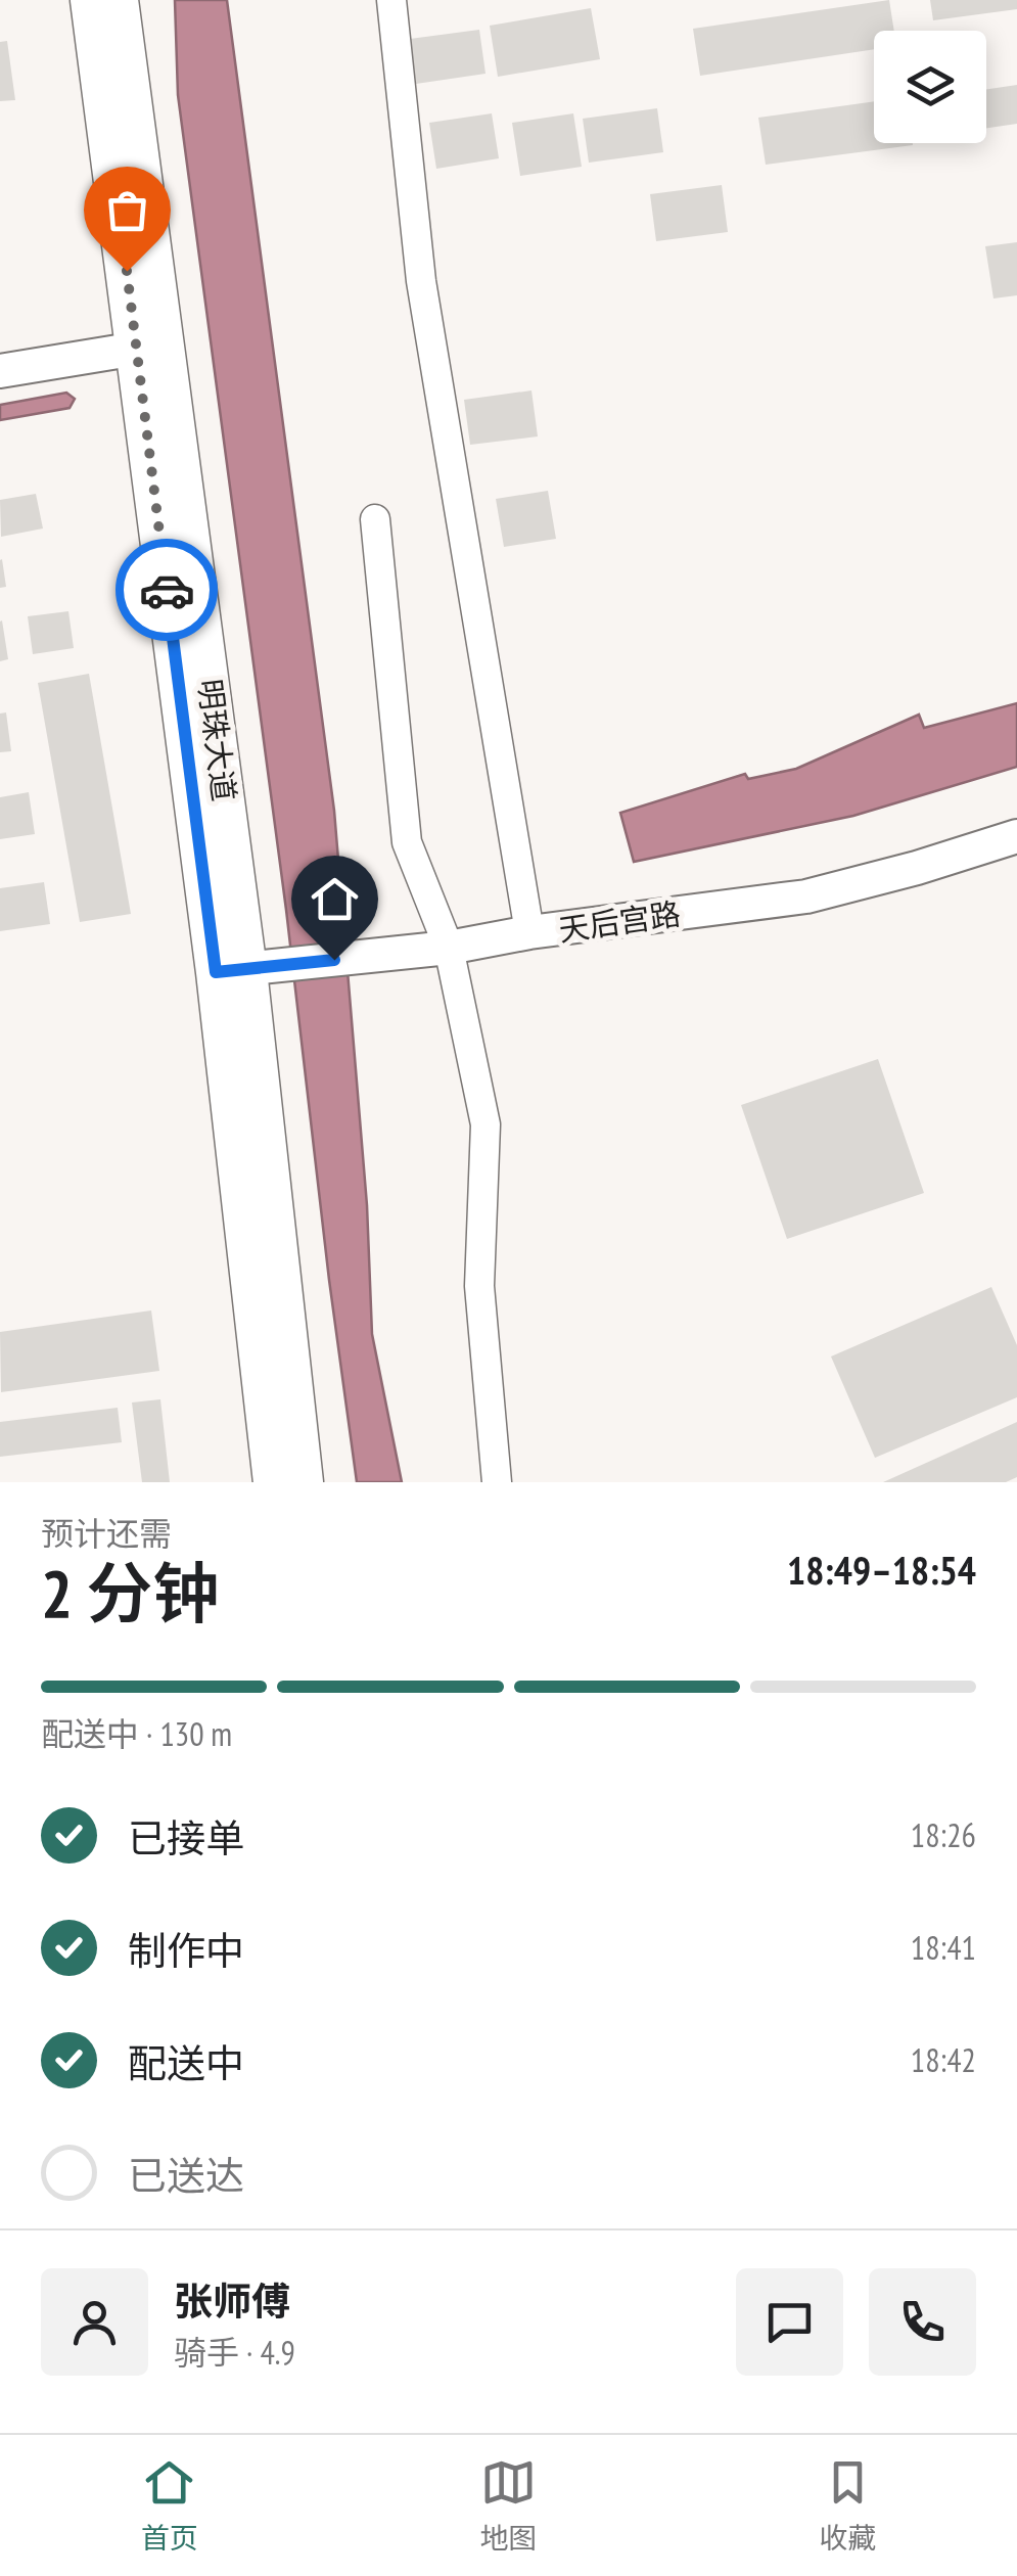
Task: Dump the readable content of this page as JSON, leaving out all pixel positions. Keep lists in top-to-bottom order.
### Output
{
  "streets": {
    "main road": ["明珠大道"],
    "street": ["天后宫路"]
  },
  "crossings": [
    ["明珠大道", "天后宫路"]
  ],
  "page": {
    "heading": ["2 分钟", "预计还需", "18:49–18:54"],
    "panel": ["张师傅", "骑手 · 4.9"],
    "bar": "配送中 · 130 m",
    "list": [
      ["已接单", "18:26"],
      ["制作中", "18:41"],
      ["配送中", "18:42"],
      "已送达"
    ],
    "tabs": ["首页", "地图", "收藏"]
  }
}
